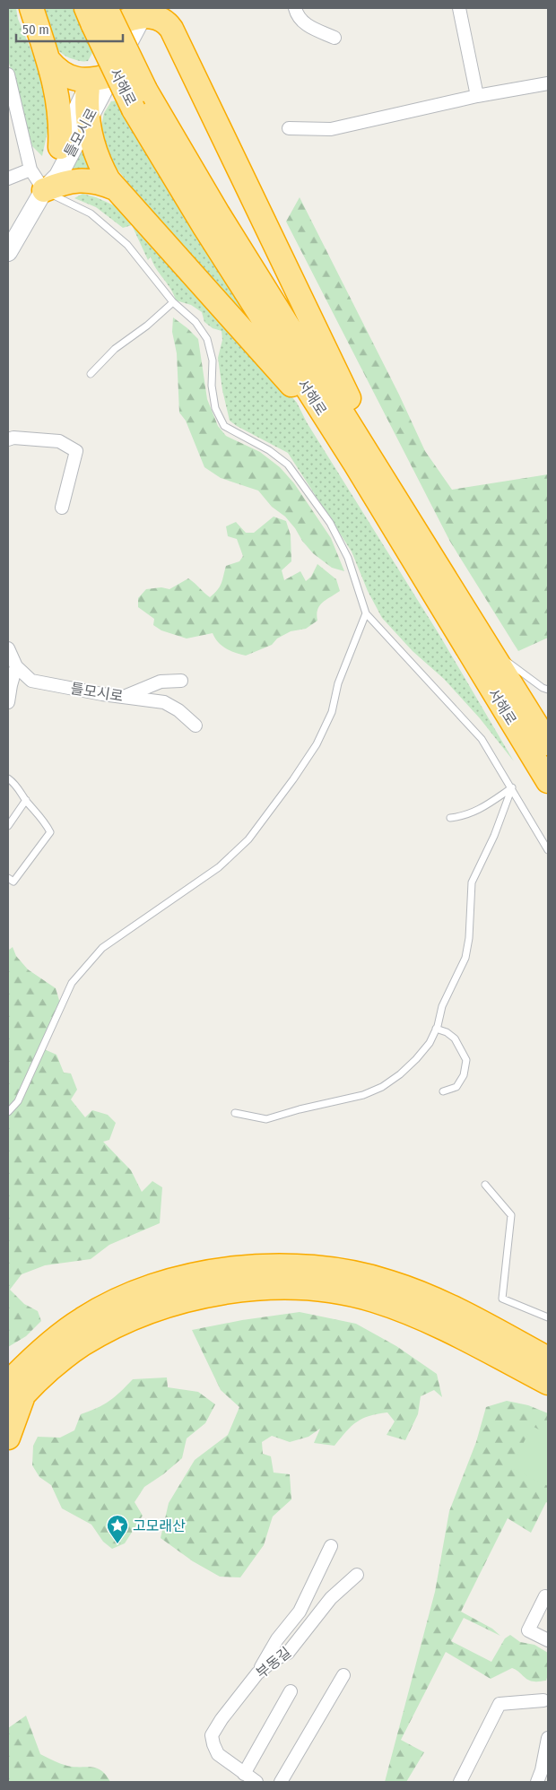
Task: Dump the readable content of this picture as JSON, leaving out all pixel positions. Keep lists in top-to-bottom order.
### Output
{
  "streets": {
    "highway": ["서해로"],
    "main road": ["틀모시로"],
    "street": ["부동길"]
  },
  "places": {
    "place": ["고모래산"]
  },
  "scale_bar": "50 m"
}
